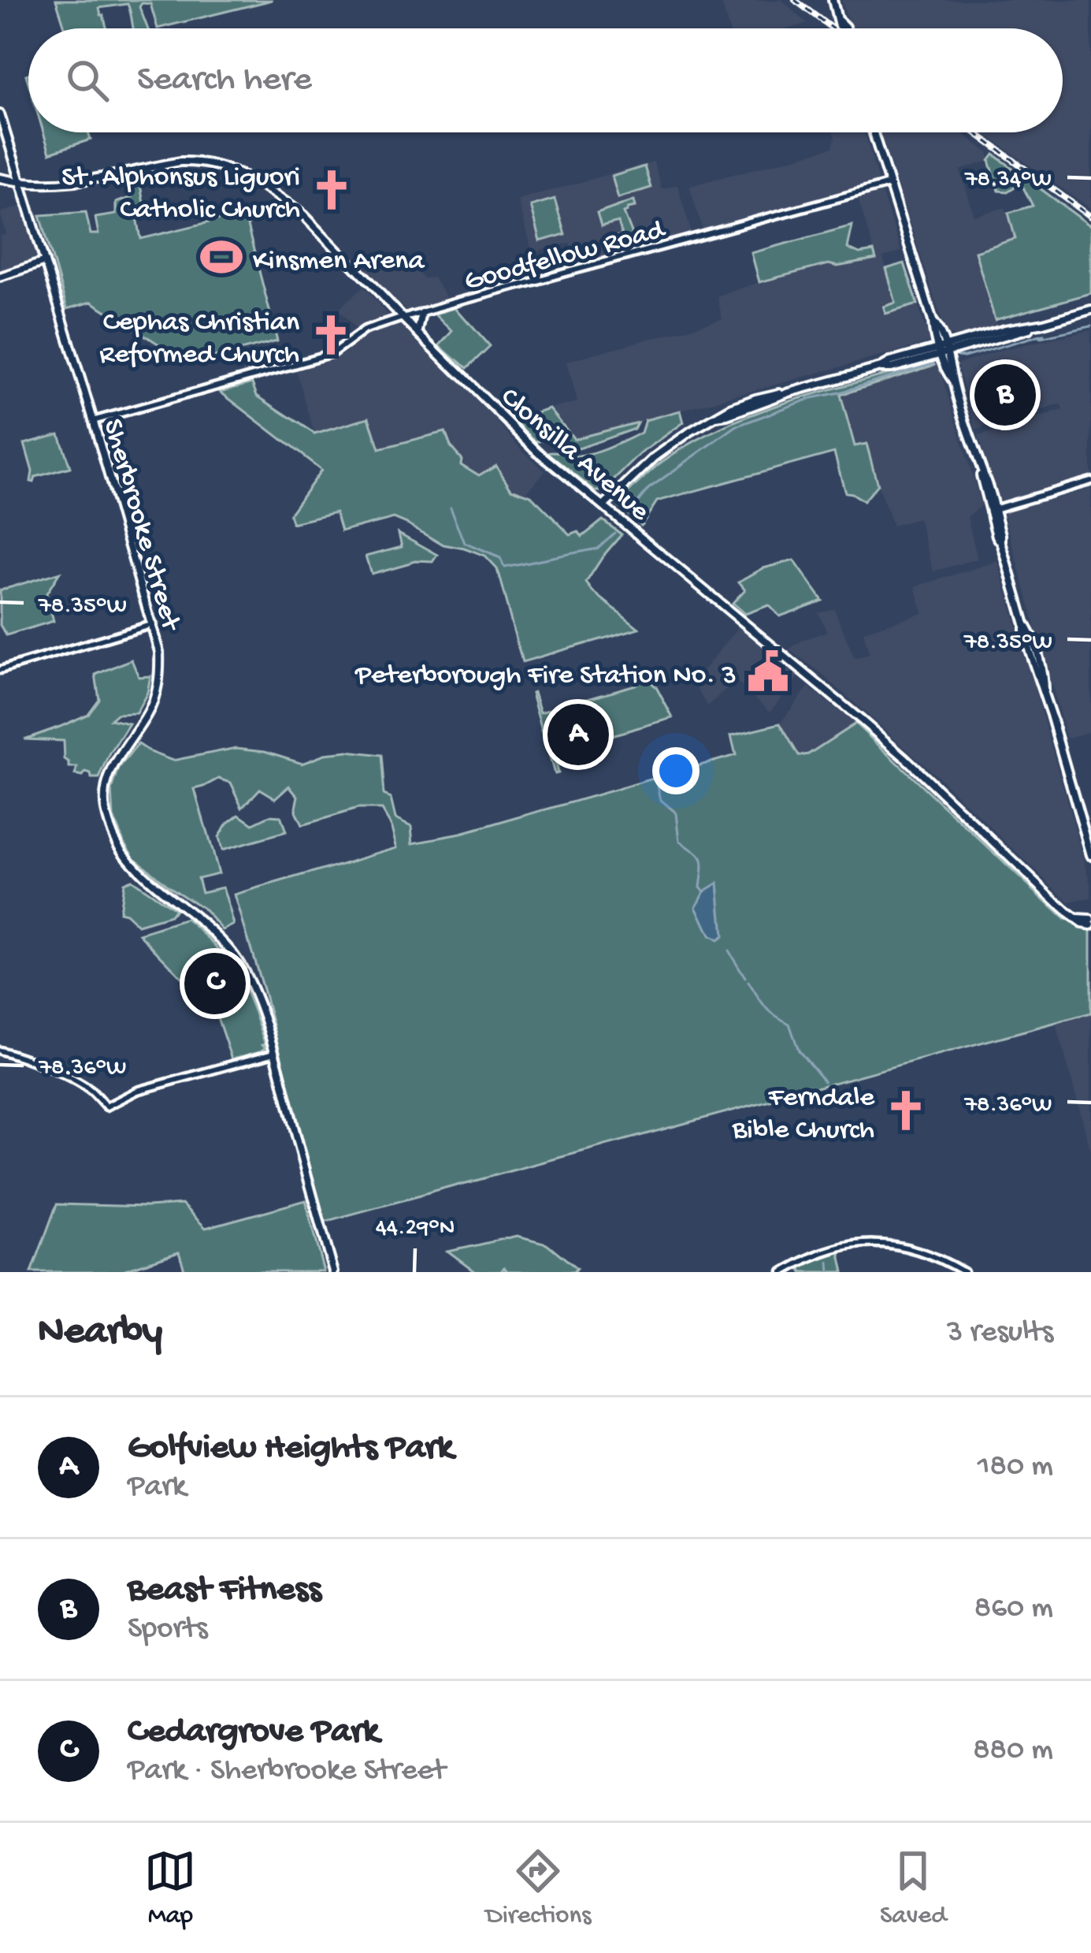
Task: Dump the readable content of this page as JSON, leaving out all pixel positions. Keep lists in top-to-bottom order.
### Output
{
  "streets": {
    "main road": ["Clonsilla Avenue", "Sherbrooke Street"],
    "street": ["Goodfellow Road"]
  },
  "crossings": [
    ["Goodfellow Road", "Clonsilla Avenue"],
    ["Goodfellow Road", "Sherbrooke Street"],
    ["Clonsilla Avenue", "Sherbrooke Street"]
  ],
  "places": {
    "church": ["St. Alphonsus Liguori Catholic Church", "Cephas Christian Reformed Church", "Ferndale Bible Church"],
    "sports": ["Kinsmen Arena"],
    "public building": ["Peterborough Fire Station No. 3"]
  },
  "page": {
    "search": "Search here",
    "pins": ["B", "A", "C"],
    "heading": ["Nearby", "3 results"],
    "list": [
      {
        "mark": "A",
        "name": "Golfview Heights Park",
        "note": "Park",
        "value": "180 m"
      },
      {
        "mark": "B",
        "name": "Beast Fitness",
        "note": "Sports",
        "value": "860 m"
      },
      {
        "mark": "C",
        "name": "Cedargrove Park",
        "note": "Park · Sherbrooke Street",
        "value": "880 m"
      }
    ],
    "nav": ["Map", "Directions", "Saved"]
  },
  "coordinates": [
    "78.34°W",
    "78.35°W",
    "78.36°W",
    "44.29°N"
  ]
}
